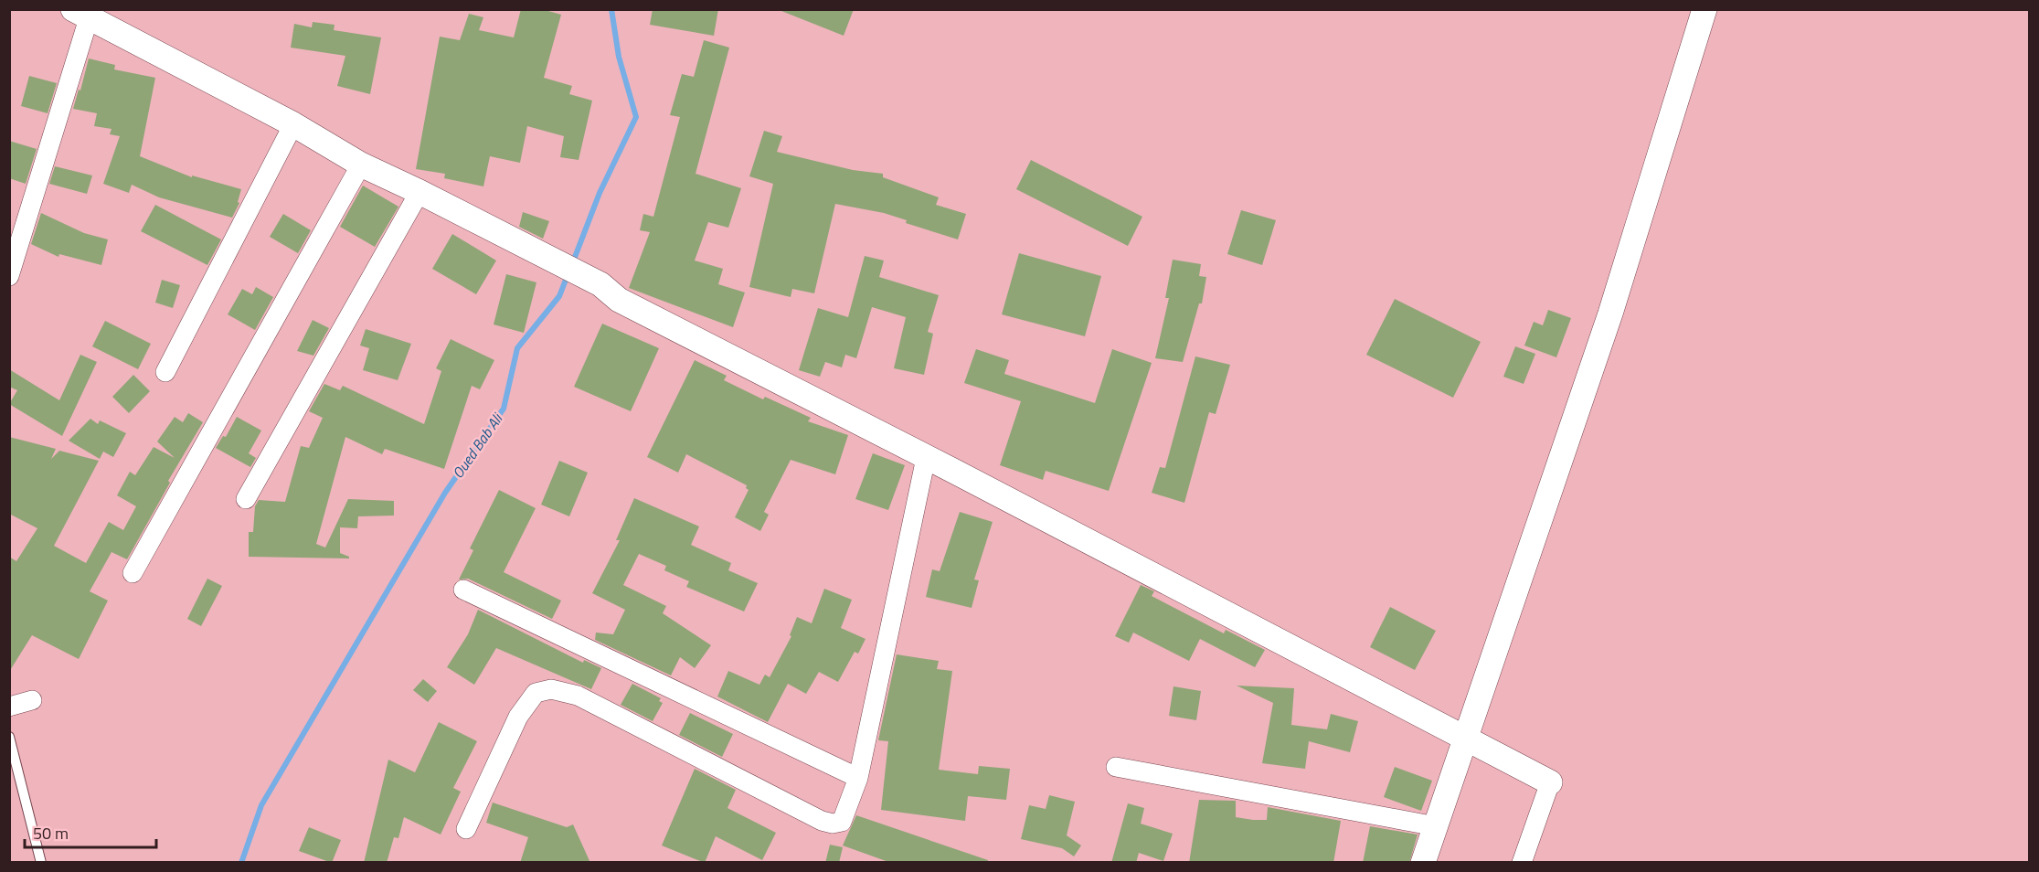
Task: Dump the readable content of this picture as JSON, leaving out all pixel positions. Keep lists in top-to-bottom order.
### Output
{
  "water": ["Oued Bab Ali"],
  "scale_bar": "50 m"
}
